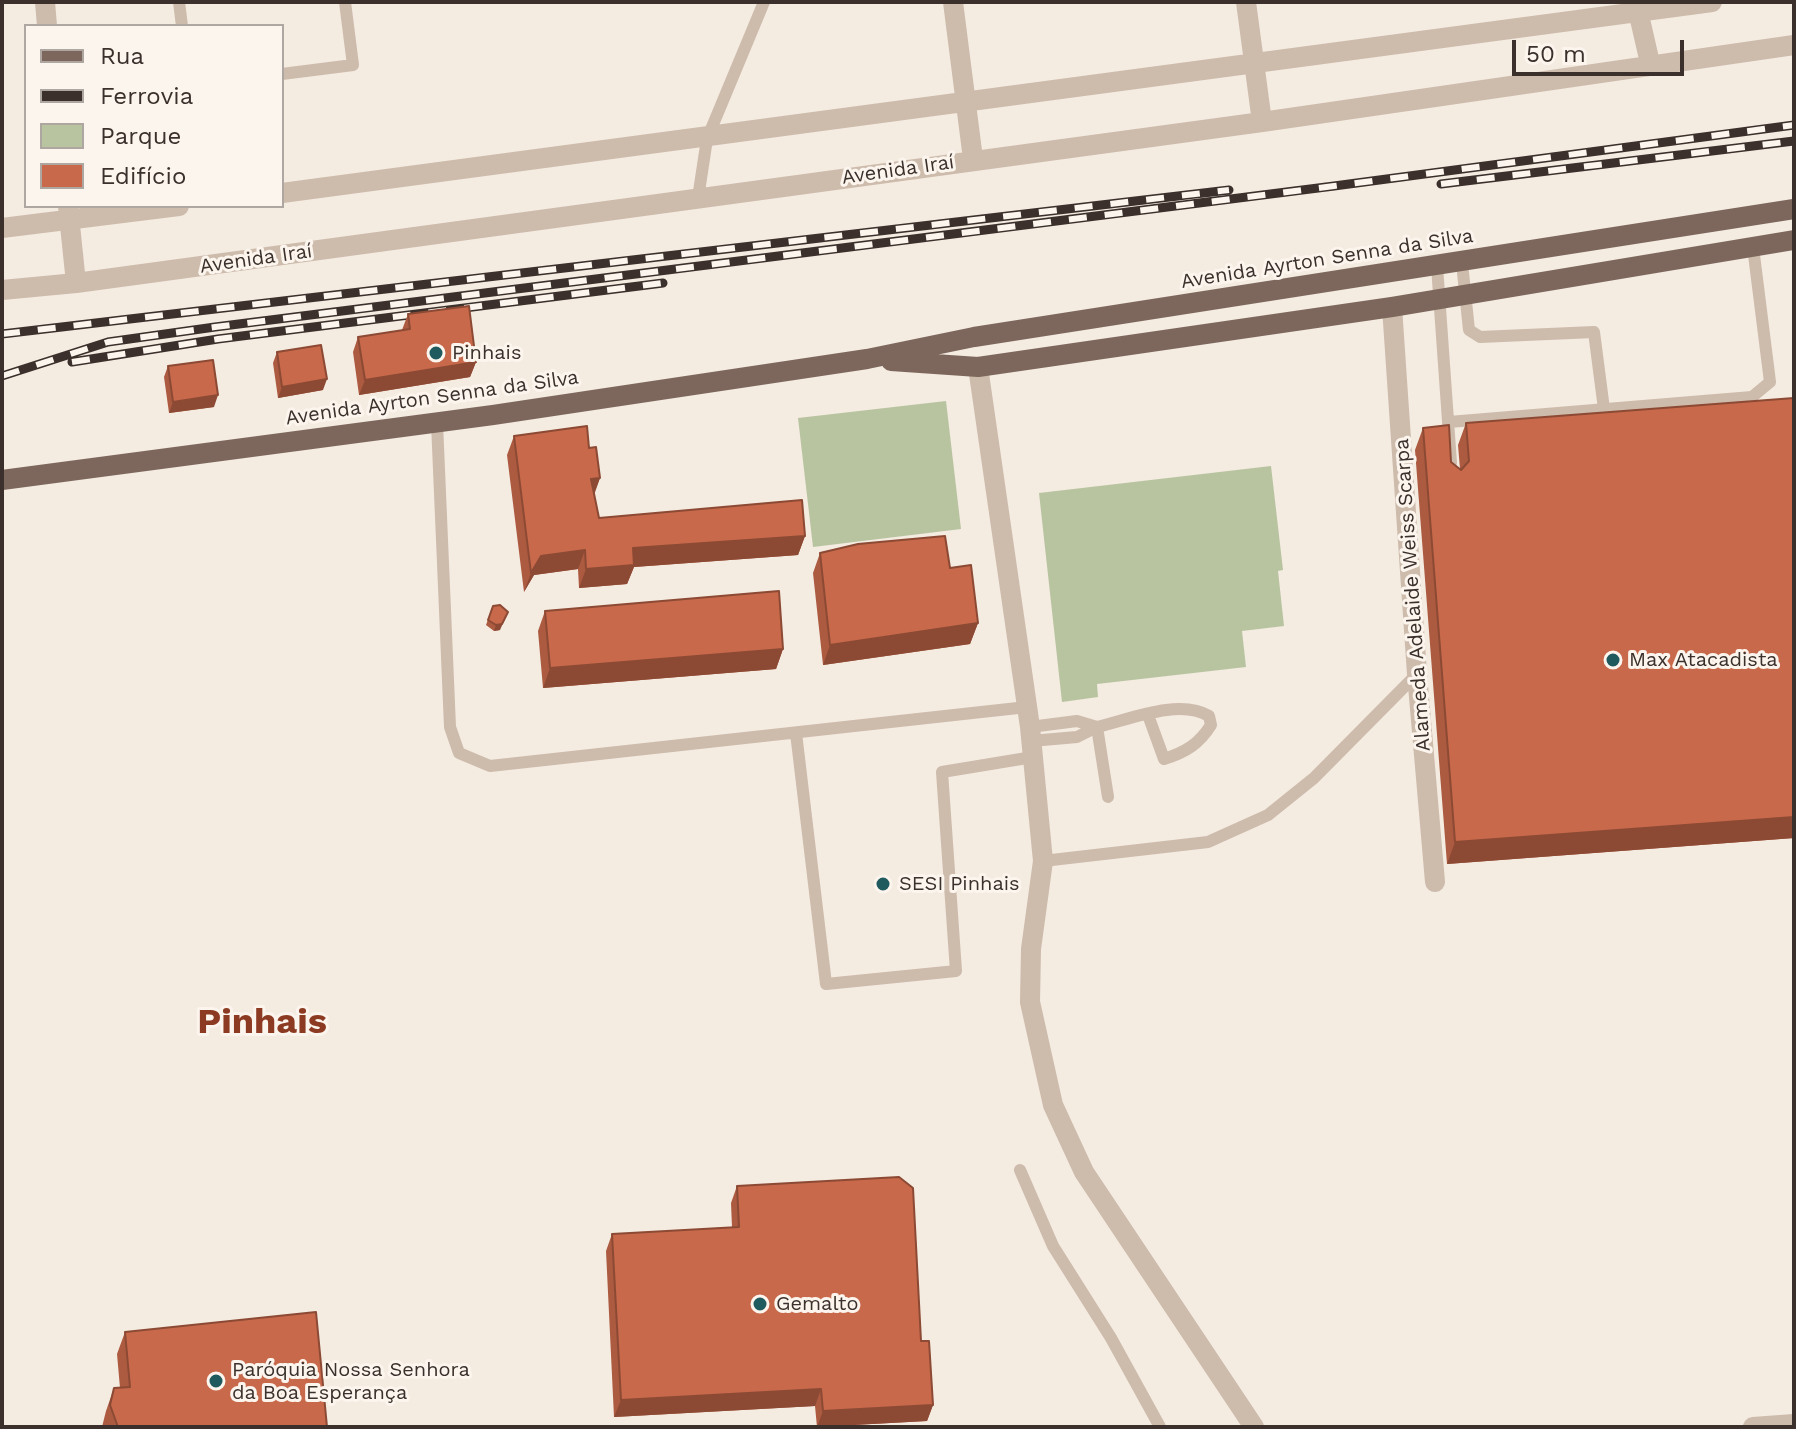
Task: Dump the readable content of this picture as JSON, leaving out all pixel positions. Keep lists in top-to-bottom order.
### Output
{
  "streets": {
    "main road": ["Avenida Ayrton Senna da Silva"],
    "street": ["Avenida Iraí", "Alameda Adelaide Weiss Scarpa"]
  },
  "crossings": [
    ["Avenida Ayrton Senna da Silva", "Alameda Adelaide Weiss Scarpa"]
  ],
  "districts": ["Pinhais"],
  "places": [
    "Pinhais",
    "Max Atacadista",
    "SESI Pinhais",
    "Gemalto",
    "Paróquia Nossa Senhora da Boa Esperança"
  ],
  "legend": [
    "Rua",
    "Ferrovia",
    "Parque",
    "Edifício"
  ],
  "scale_bar": "50 m"
}
